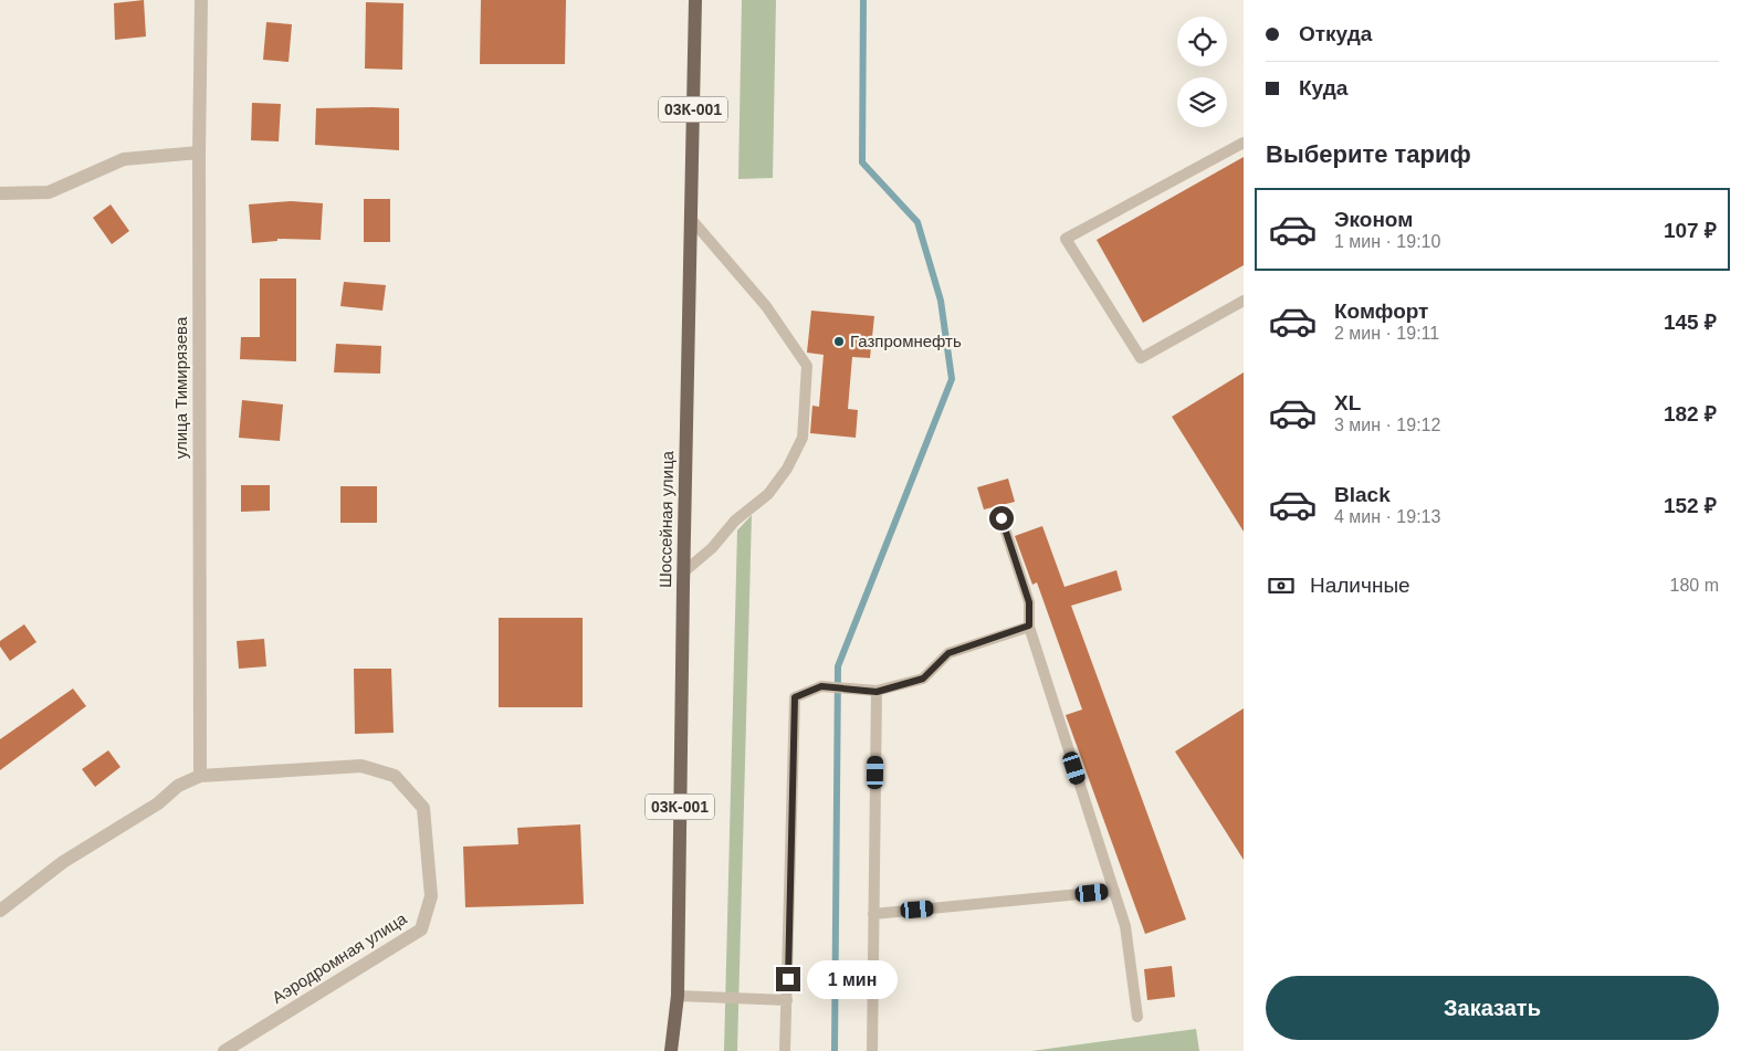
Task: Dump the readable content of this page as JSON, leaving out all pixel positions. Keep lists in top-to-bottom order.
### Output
{
  "streets": {
    "main road": ["03К-001", "Шоссейная улица"],
    "street": ["улица Тимирязева", "Аэродромная улица"]
  },
  "crossings": [
    ["улица Тимирязева", "Аэродромная улица"]
  ],
  "places": ["Газпромнефть"],
  "page": {
    "banner": ["Откуда", "Куда"],
    "heading": "Выберите тариф",
    "list": [
      {
        "name": "Эконом",
        "note": "1 мин · 19:10",
        "value": "107 ₽"
      },
      {
        "name": "Комфорт",
        "note": "2 мин · 19:11",
        "value": "145 ₽"
      },
      {
        "name": "XL",
        "note": "3 мин · 19:12",
        "value": "182 ₽"
      },
      {
        "name": "Black",
        "note": "4 мин · 19:13",
        "value": "152 ₽"
      }
    ],
    "pay": ["Наличные", "180 m"],
    "bubble": "1 мин",
    "buttons": "Заказать"
  }
}
